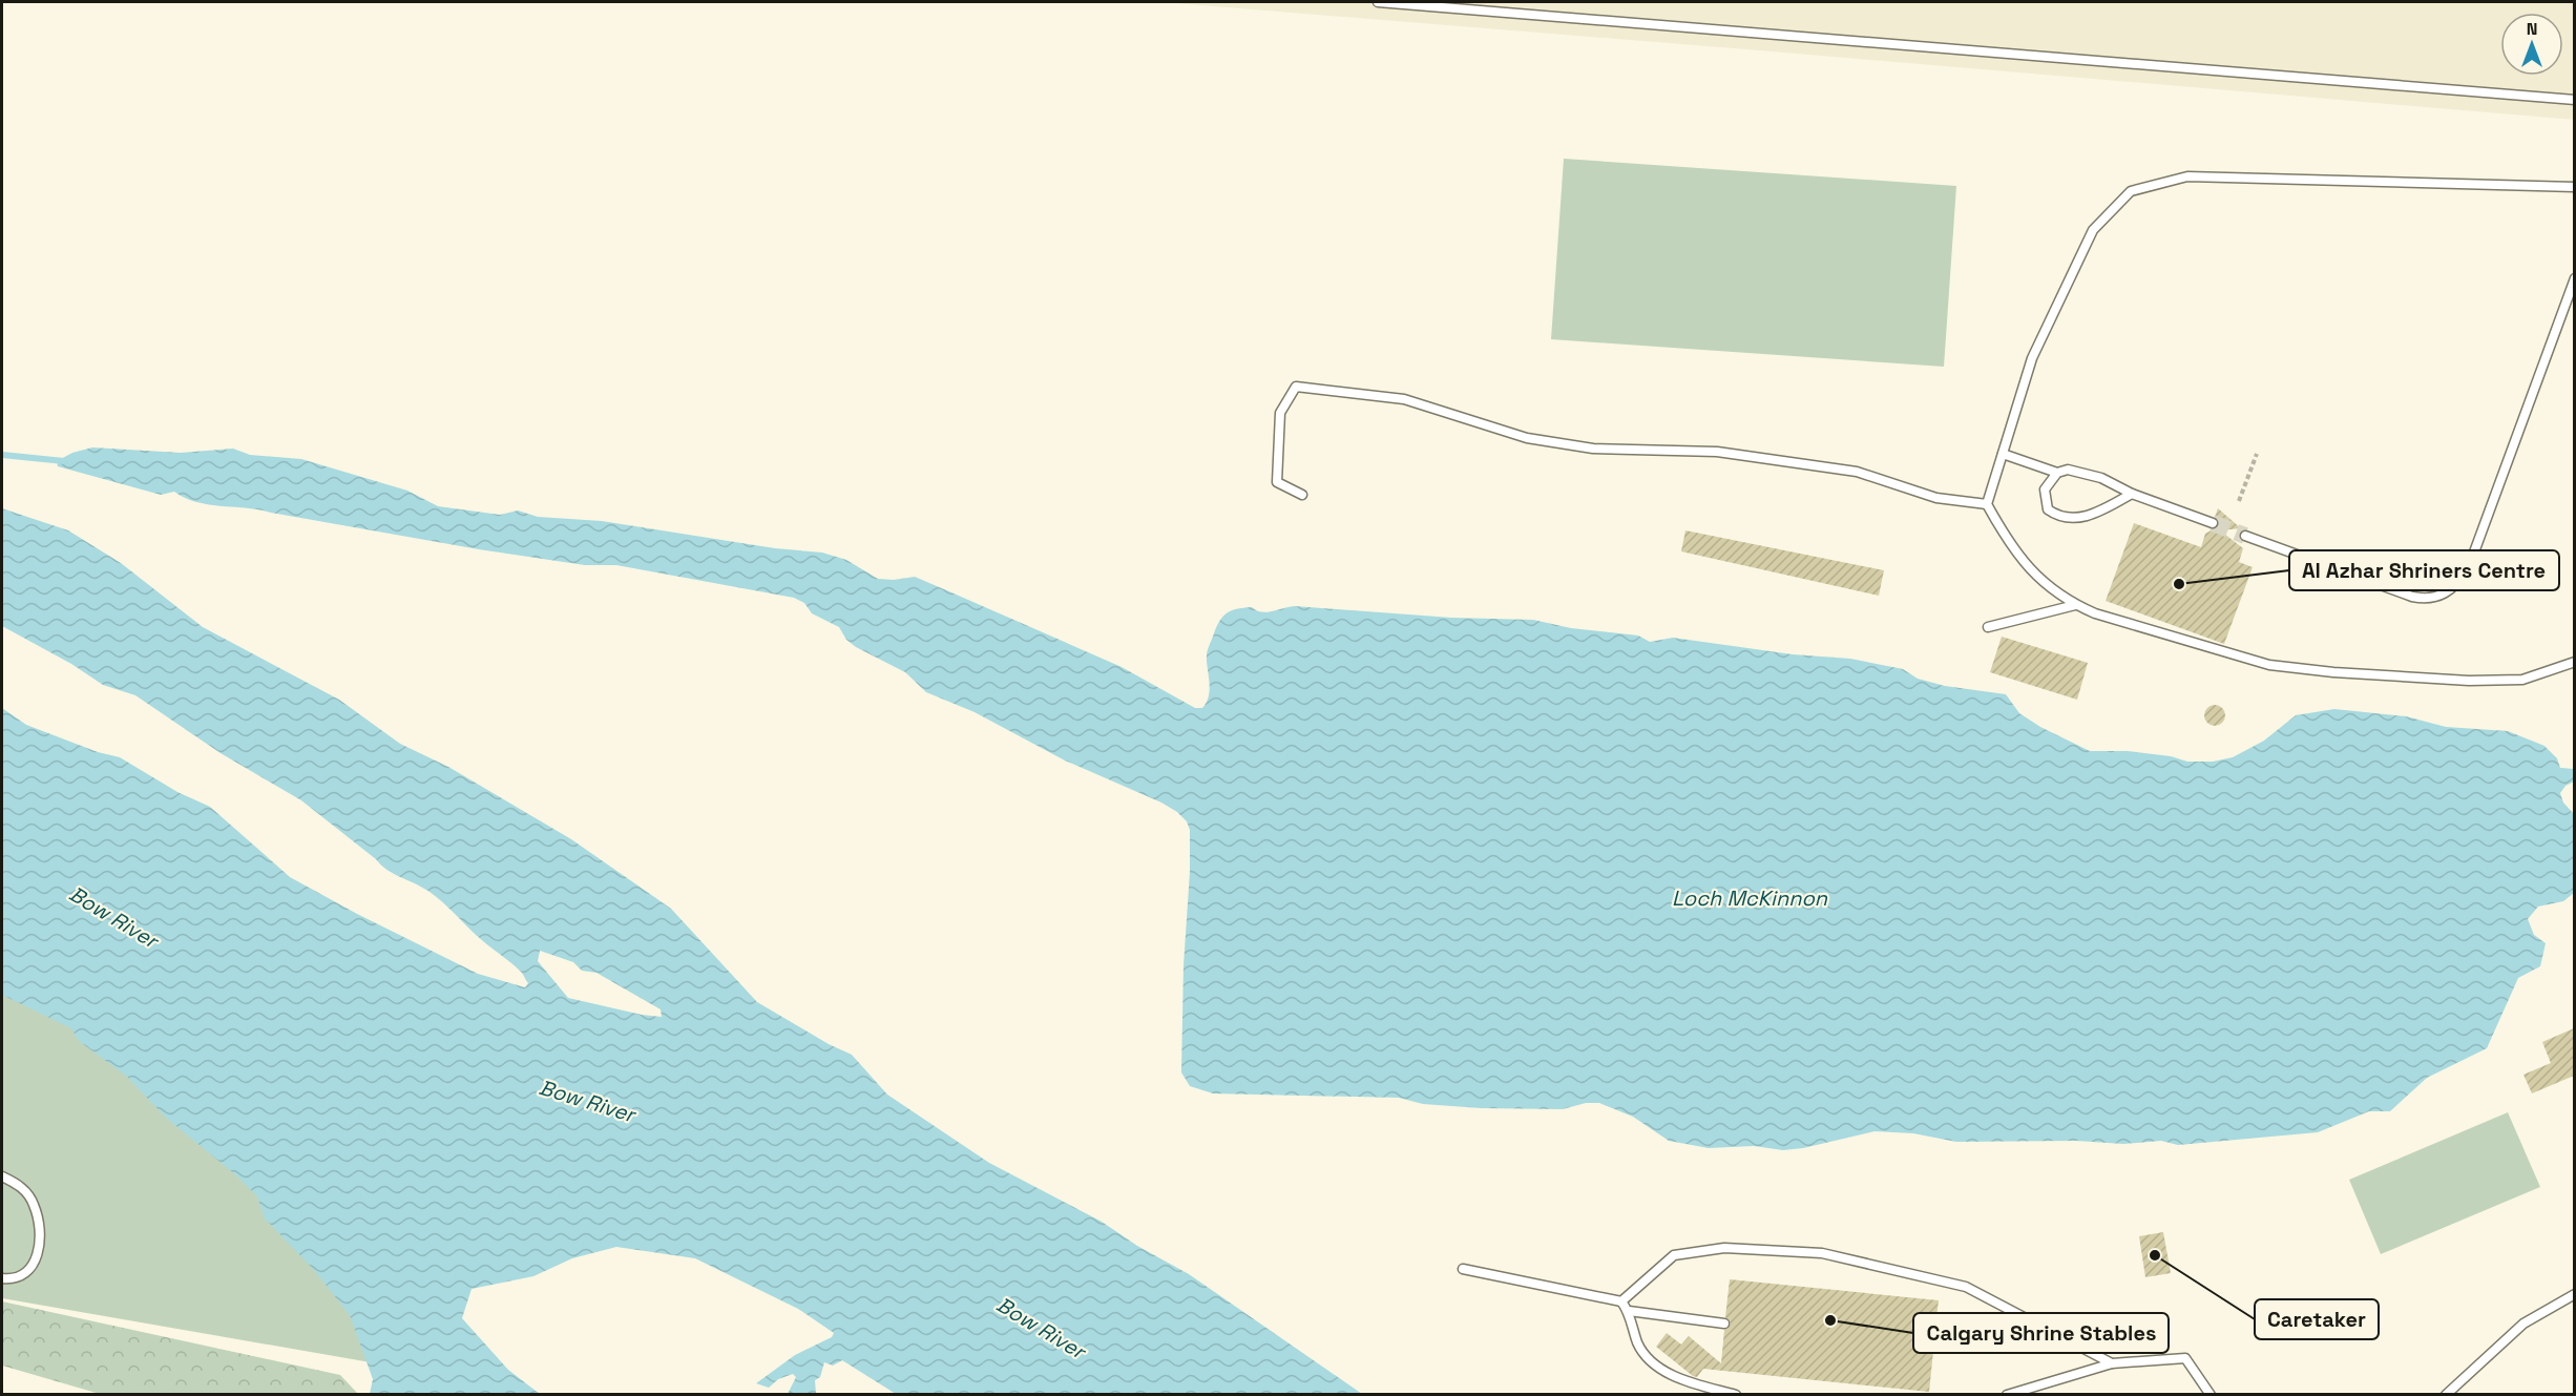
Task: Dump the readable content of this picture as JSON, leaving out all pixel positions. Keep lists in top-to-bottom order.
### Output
{
  "water": ["Loch McKinnon", "Bow River"],
  "places": ["Al Azhar Shriners Centre", "Caretaker", "Calgary Shrine Stables"],
  "north": "top"
}
